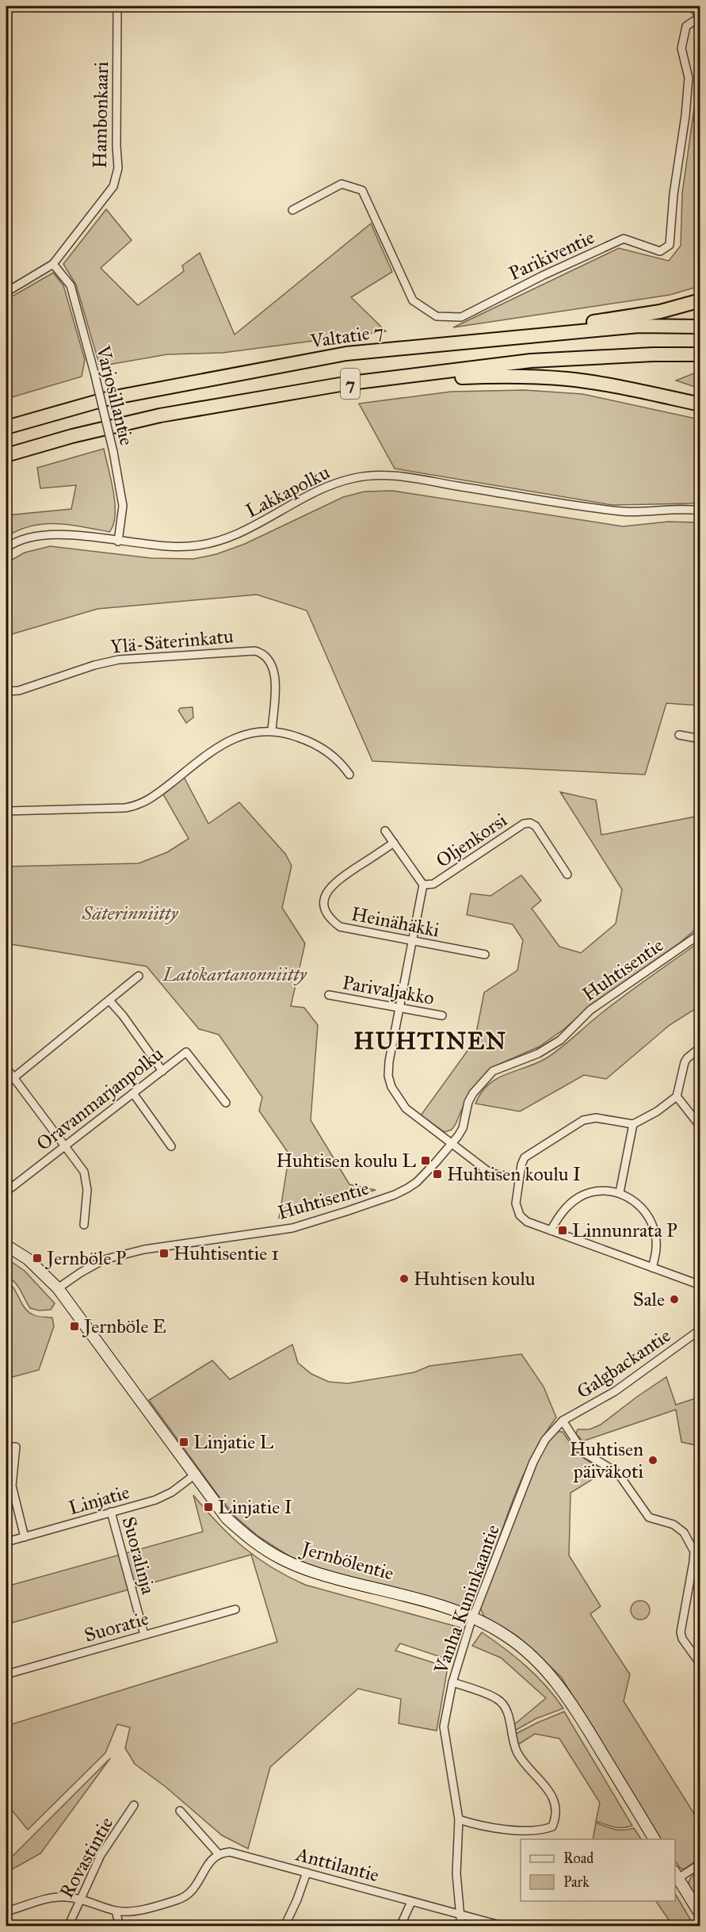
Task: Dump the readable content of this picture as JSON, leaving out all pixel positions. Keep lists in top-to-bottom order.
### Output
{
  "streets": {
    "highway": ["Valtatie 7", "7"],
    "street": [
      "Hambonkaari",
      "Parikiventie",
      "Varjosillantie",
      "Lakkapolku",
      "Ylä-Säterinkatu",
      "Oljenkorsi",
      "Heinähäkki",
      "Huhtisentie",
      "Parivaljakko",
      "Oravanmarjanpolku",
      "Galgbackantie",
      "Linjatie",
      "Suoralinja",
      "Jernbölentie",
      "Vanha Kuninkaantie",
      "Suoratie",
      "Rovastintie",
      "Anttilantie"
    ]
  },
  "crossings": [
    ["Hambonkaari", "Varjosillantie"],
    ["Varjosillantie", "Lakkapolku"],
    ["Huhtisentie", "Jernbölentie"],
    ["Galgbackantie", "Vanha Kuninkaantie"],
    ["Linjatie", "Suoralinja"],
    ["Linjatie", "Jernbölentie"],
    ["Suoralinja", "Suoratie"],
    ["Jernbölentie", "Vanha Kuninkaantie"],
    ["Vanha Kuninkaantie", "Anttilantie"]
  ],
  "districts": ["HUHTINEN"],
  "parks": ["Säterinniitty", "Latokartanonniitty"],
  "places": {
    "transit": [
      "Huhtisen koulu L",
      "Huhtisen koulu I",
      "Linnunrata P",
      "Huhtisentie 1",
      "Jernböle P",
      "Jernböle E",
      "Linjatie L",
      "Linjatie I"
    ],
    "other": ["Huhtisen koulu", "Sale", "Huhtisen päiväkoti"]
  },
  "legend": ["Road", "Park"]
}
